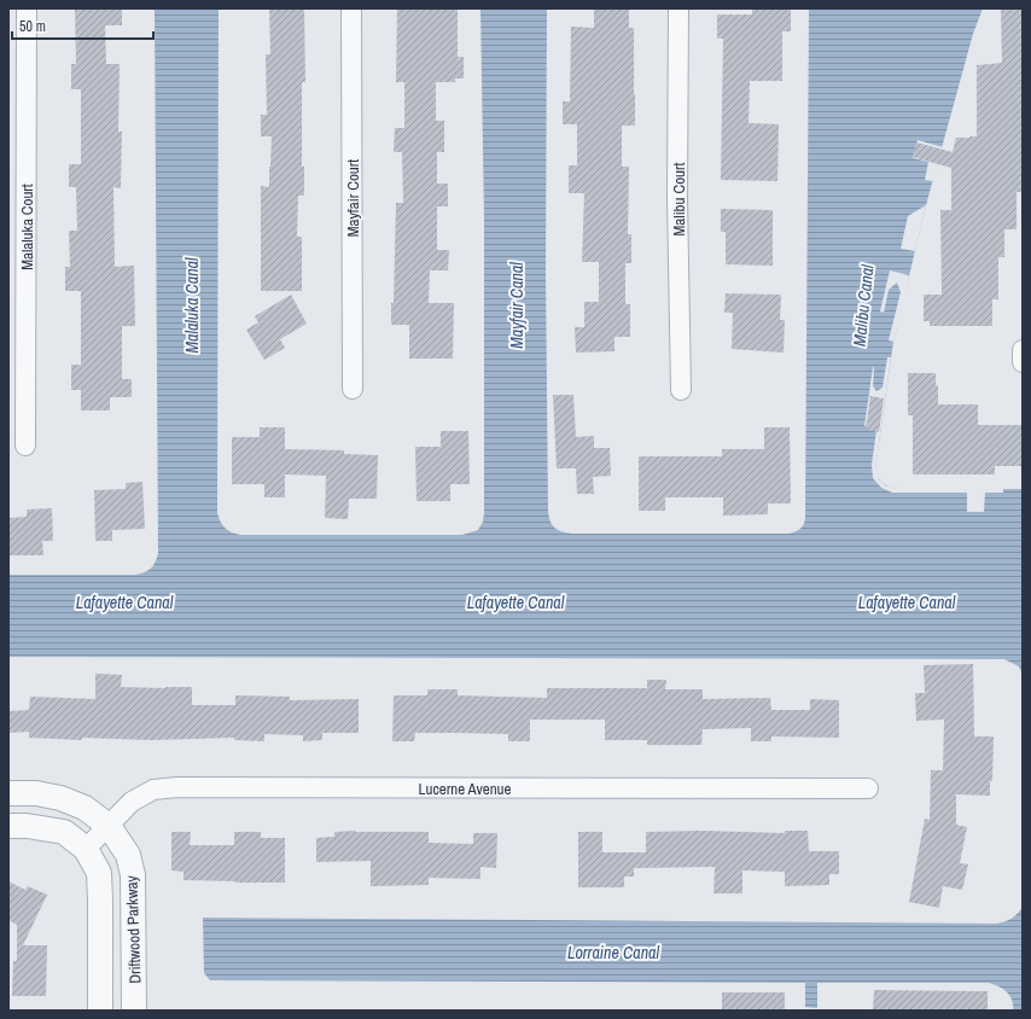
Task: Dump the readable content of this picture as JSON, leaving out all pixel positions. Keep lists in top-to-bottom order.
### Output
{
  "streets": {
    "street": [
      "Mayfair Court",
      "Malibu Court",
      "Malaluka Court",
      "Lucerne Avenue",
      "Driftwood Parkway"
    ]
  },
  "crossings": [
    ["Lucerne Avenue", "Driftwood Parkway"]
  ],
  "water": [
    "Malaluka Canal",
    "Mayfair Canal",
    "Malibu Canal",
    "Lafayette Canal",
    "Lorraine Canal"
  ],
  "scale_bar": "50 m"
}
